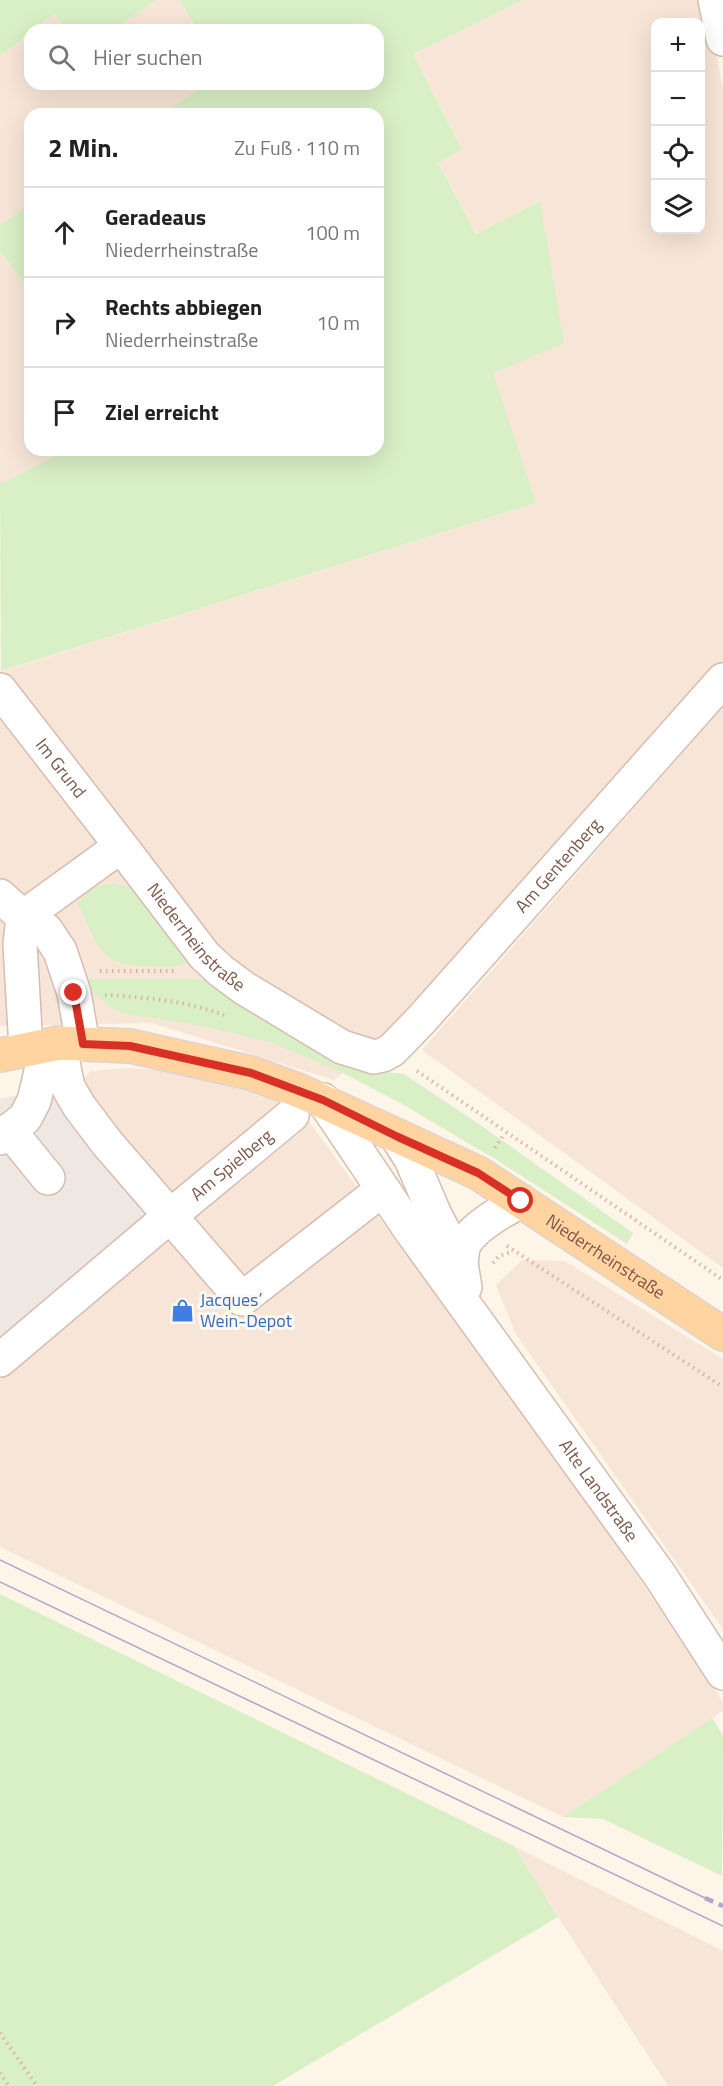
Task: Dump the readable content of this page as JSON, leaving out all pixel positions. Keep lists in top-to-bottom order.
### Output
{
  "streets": {
    "main road": ["Niederrheinstraße"],
    "street": [
      "Im Grund",
      "Am Gentenberg",
      "Am Spielberg",
      "Alte Landstraße"
    ]
  },
  "crossings": [
    ["Im Grund", "Niederrheinstraße"],
    ["Am Gentenberg", "Niederrheinstraße"],
    ["Niederrheinstraße", "Alte Landstraße"]
  ],
  "places": {
    "shop": ["Jacques’ Wein-Depot"]
  },
  "page": {
    "map_buttons": ["+", "−"],
    "search": "Hier suchen",
    "heading": ["2 Min.", "Zu Fuß · 110 m"],
    "list": [
      ["Geradeaus", "Niederrheinstraße", "100 m"],
      ["Rechts abbiegen", "Niederrheinstraße", "10 m"],
      "Ziel erreicht"
    ]
  }
}
